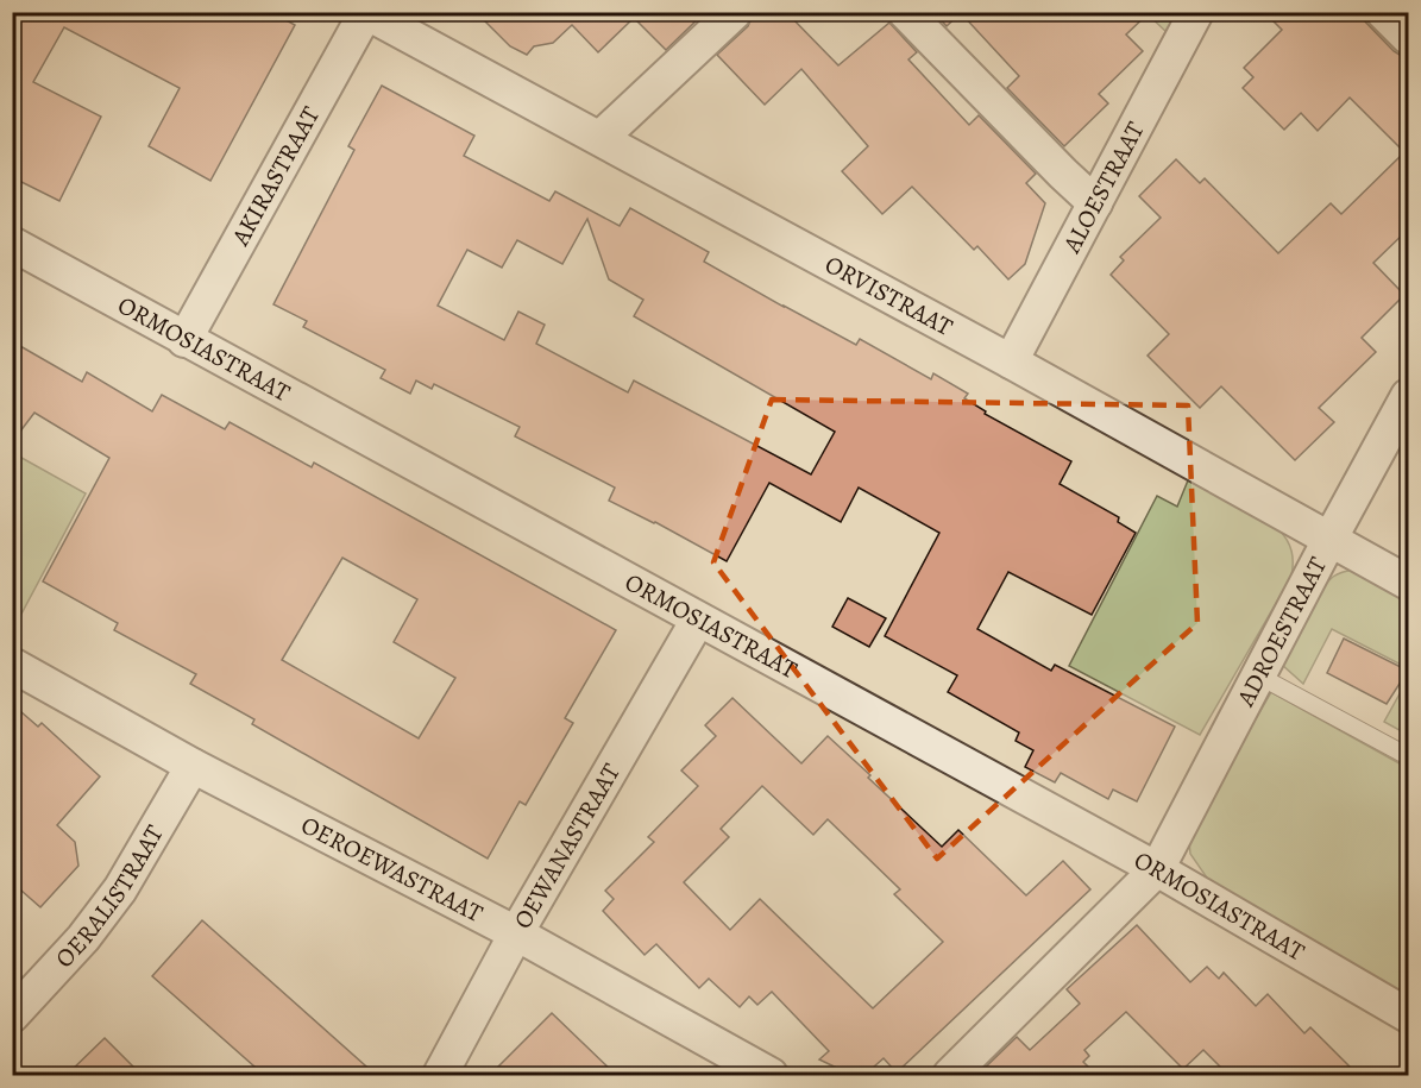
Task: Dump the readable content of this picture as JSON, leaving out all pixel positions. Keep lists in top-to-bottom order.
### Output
{
  "streets": {
    "street": [
      "AKIRASTRAAT",
      "ALOESTRAAT",
      "ORVISTRAAT",
      "ORMOSIASTRAAT",
      "ADROESTRAAT",
      "OEWANASTRAAT",
      "OEROEWASTRAAT",
      "OERALISTRAAT"
    ]
  },
  "crossings": [
    ["AKIRASTRAAT", "ORVISTRAAT"],
    ["AKIRASTRAAT", "ORMOSIASTRAAT"],
    ["ALOESTRAAT", "ORVISTRAAT"],
    ["ORVISTRAAT", "ADROESTRAAT"],
    ["ORMOSIASTRAAT", "ADROESTRAAT"],
    ["ORMOSIASTRAAT", "OEWANASTRAAT"],
    ["OEWANASTRAAT", "OEROEWASTRAAT"],
    ["OEROEWASTRAAT", "OERALISTRAAT"]
  ]
}
